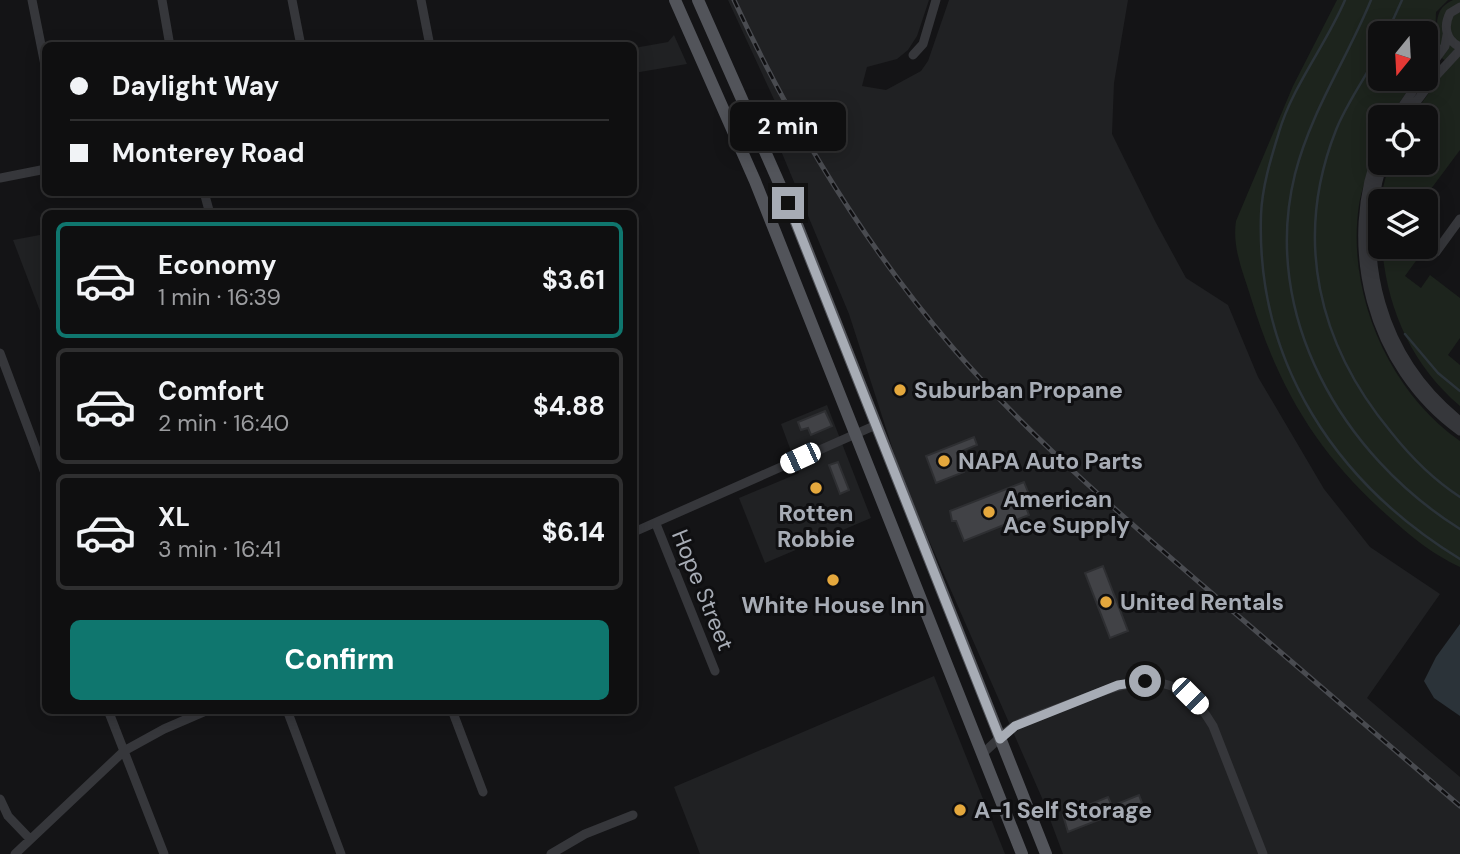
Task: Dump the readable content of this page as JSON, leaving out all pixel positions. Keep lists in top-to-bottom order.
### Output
{
  "streets": {
    "street": ["Hope Street"]
  },
  "places": [
    "Suburban Propane",
    "NAPA Auto Parts",
    "Rotten Robbie",
    "American Ace Supply",
    "White House Inn",
    "United Rentals",
    "A-1 Self Storage"
  ],
  "north": "bottom",
  "page": {
    "banner": ["Daylight Way", "Monterey Road"],
    "bubble": "2 min",
    "list": [
      {
        "name": "Economy",
        "note": "1 min · 16:39",
        "value": "$3.61"
      },
      {
        "name": "Comfort",
        "note": "2 min · 16:40",
        "value": "$4.88"
      },
      {
        "name": "XL",
        "note": "3 min · 16:41",
        "value": "$6.14"
      }
    ],
    "buttons": "Confirm"
  }
}
